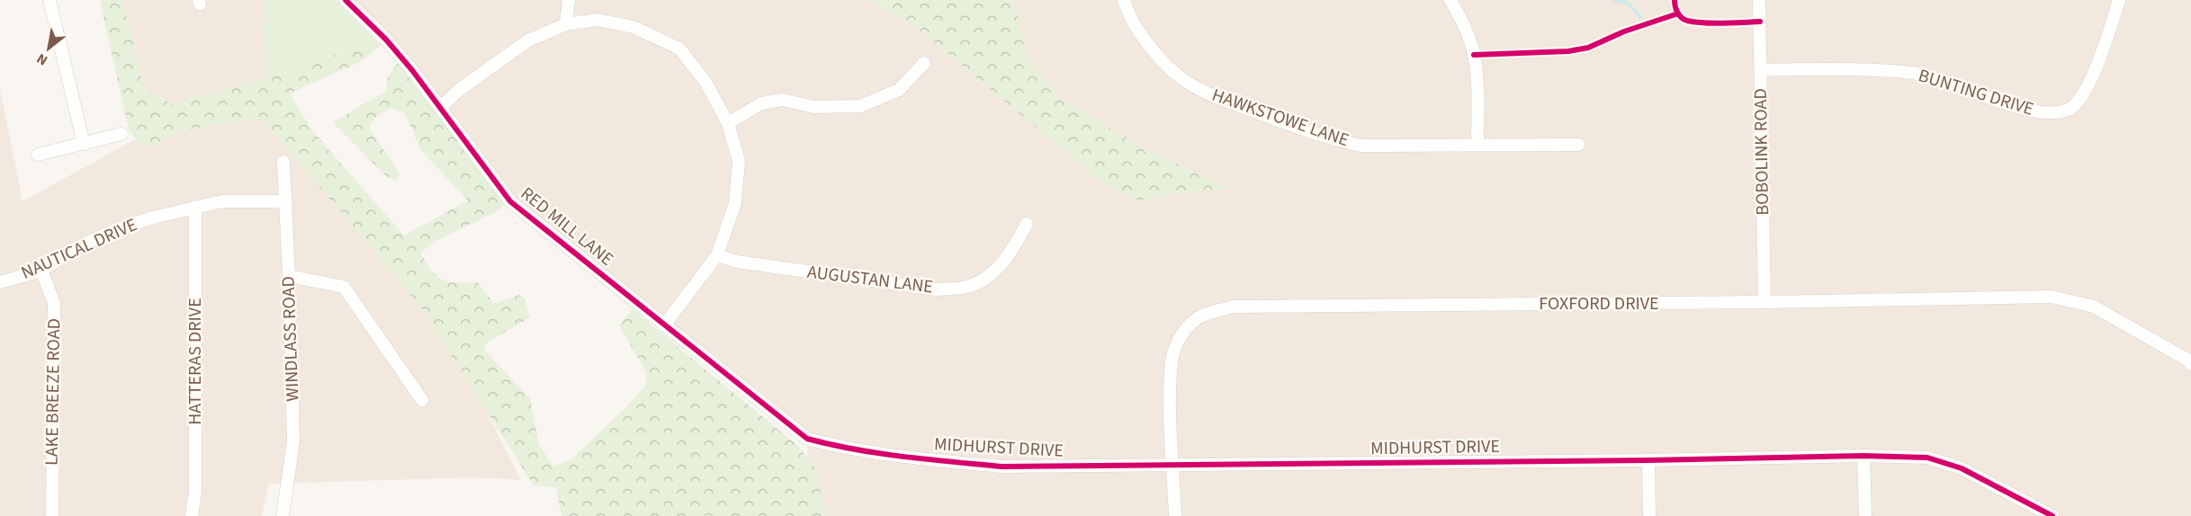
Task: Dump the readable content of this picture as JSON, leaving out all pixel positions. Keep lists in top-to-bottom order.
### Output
{
  "streets": {
    "street": [
      "BUNTING DRIVE",
      "HAWKSTOWE LANE",
      "BOBOLINK ROAD",
      "RED MILL LANE",
      "NAUTICAL DRIVE",
      "AUGUSTAN LANE",
      "FOXFORD DRIVE",
      "WINDLASS ROAD",
      "HATTERAS DRIVE",
      "LAKE BREEZE ROAD",
      "MIDHURST DRIVE"
    ]
  },
  "crossings": [
    ["BUNTING DRIVE", "BOBOLINK ROAD"],
    ["BOBOLINK ROAD", "FOXFORD DRIVE"],
    ["RED MILL LANE", "MIDHURST DRIVE"],
    ["NAUTICAL DRIVE", "WINDLASS ROAD"],
    ["NAUTICAL DRIVE", "HATTERAS DRIVE"],
    ["NAUTICAL DRIVE", "LAKE BREEZE ROAD"],
    ["FOXFORD DRIVE", "MIDHURST DRIVE"]
  ],
  "north": "bottom left"
}
